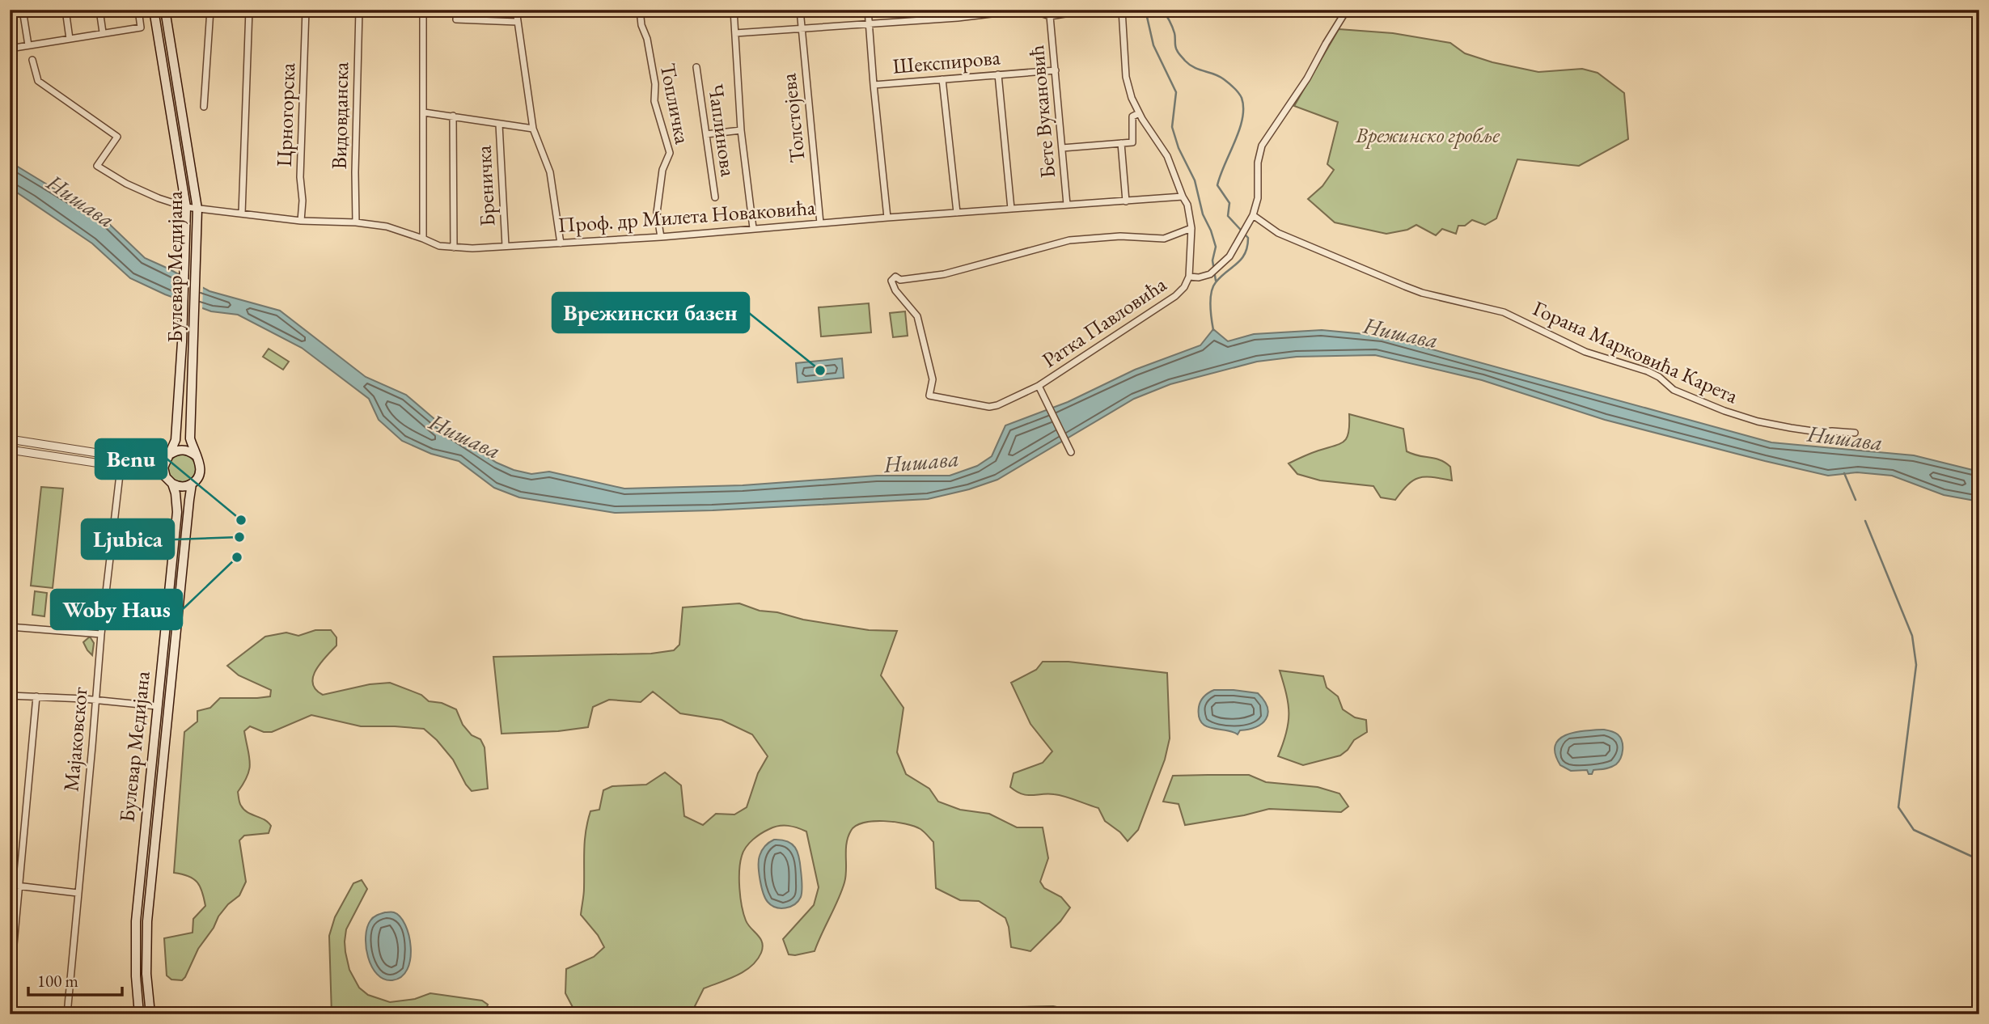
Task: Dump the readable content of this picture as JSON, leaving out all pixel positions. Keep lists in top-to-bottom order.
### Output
{
  "streets": {
    "main road": ["Булевар Медијана"],
    "street": [
      "Шекспирова",
      "Топличка",
      "Бете Вукановић",
      "Црногорска",
      "Видовданска",
      "Толстојева",
      "Чаплинова",
      "Бреничка",
      "Проф. др Милета Новаковића",
      "Ратка Павловића",
      "Горана Марковића Карета",
      "Мајаковског"
    ]
  },
  "crossings": [
    ["Шекспирова", "Бете Вукановић"],
    ["Топличка", "Проф. др Милета Новаковића"],
    ["Бете Вукановић", "Проф. др Милета Новаковића"],
    ["Црногорска", "Проф. др Милета Новаковића"],
    ["Видовданска", "Проф. др Милета Новаковића"],
    ["Толстојева", "Проф. др Милета Новаковића"],
    ["Бреничка", "Проф. др Милета Новаковића"],
    ["Проф. др Милета Новаковића", "Булевар Медијана"],
    ["Проф. др Милета Новаковића", "Ратка Павловића"]
  ],
  "water": ["Нишава"],
  "parks": ["Врежинско гробље"],
  "places": [
    "Врежински базен",
    "Benu",
    "Ljubica",
    "Woby Haus"
  ],
  "scale_bar": "100 m"
}
